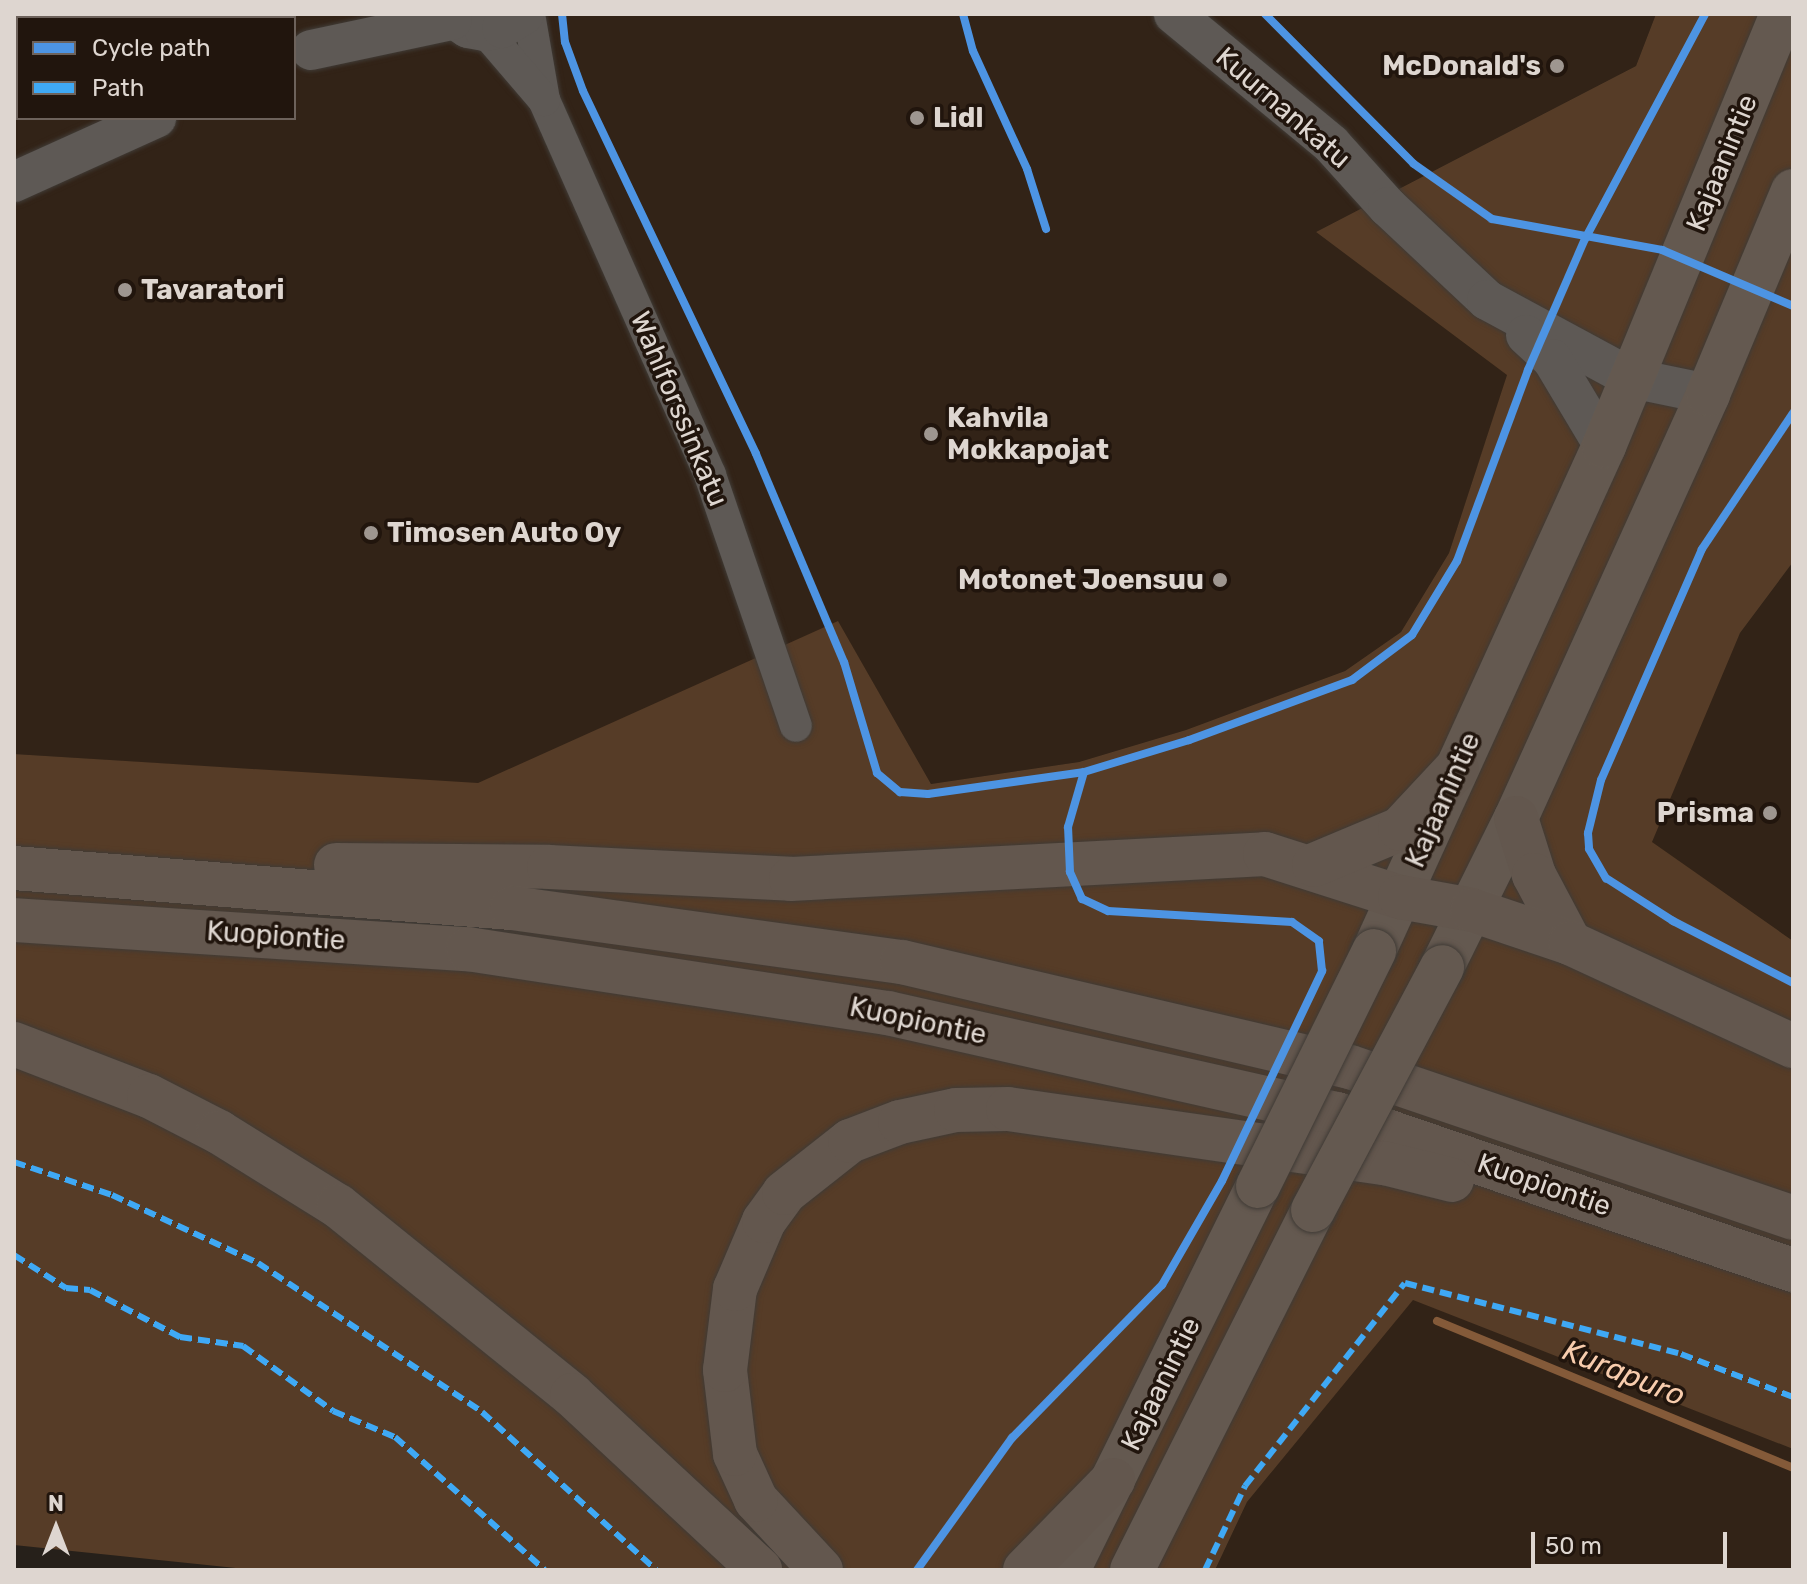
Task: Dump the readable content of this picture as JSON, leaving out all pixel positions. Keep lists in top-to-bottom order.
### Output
{
  "streets": {
    "highway": ["Kajaanintie", "Kuopiontie"],
    "street": ["Kuurnankatu", "Wahlforssinkatu"]
  },
  "crossings": [
    ["Kuurnankatu", "Kajaanintie"]
  ],
  "water": ["Kurapuro"],
  "places": [
    "McDonald's",
    "Lidl",
    "Tavaratori",
    "Kahvila Mokkapojat",
    "Timosen Auto Oy",
    "Motonet Joensuu",
    "Prisma"
  ],
  "legend": ["Cycle path", "Path"],
  "scale_bar": "50 m",
  "north": "top"
}
